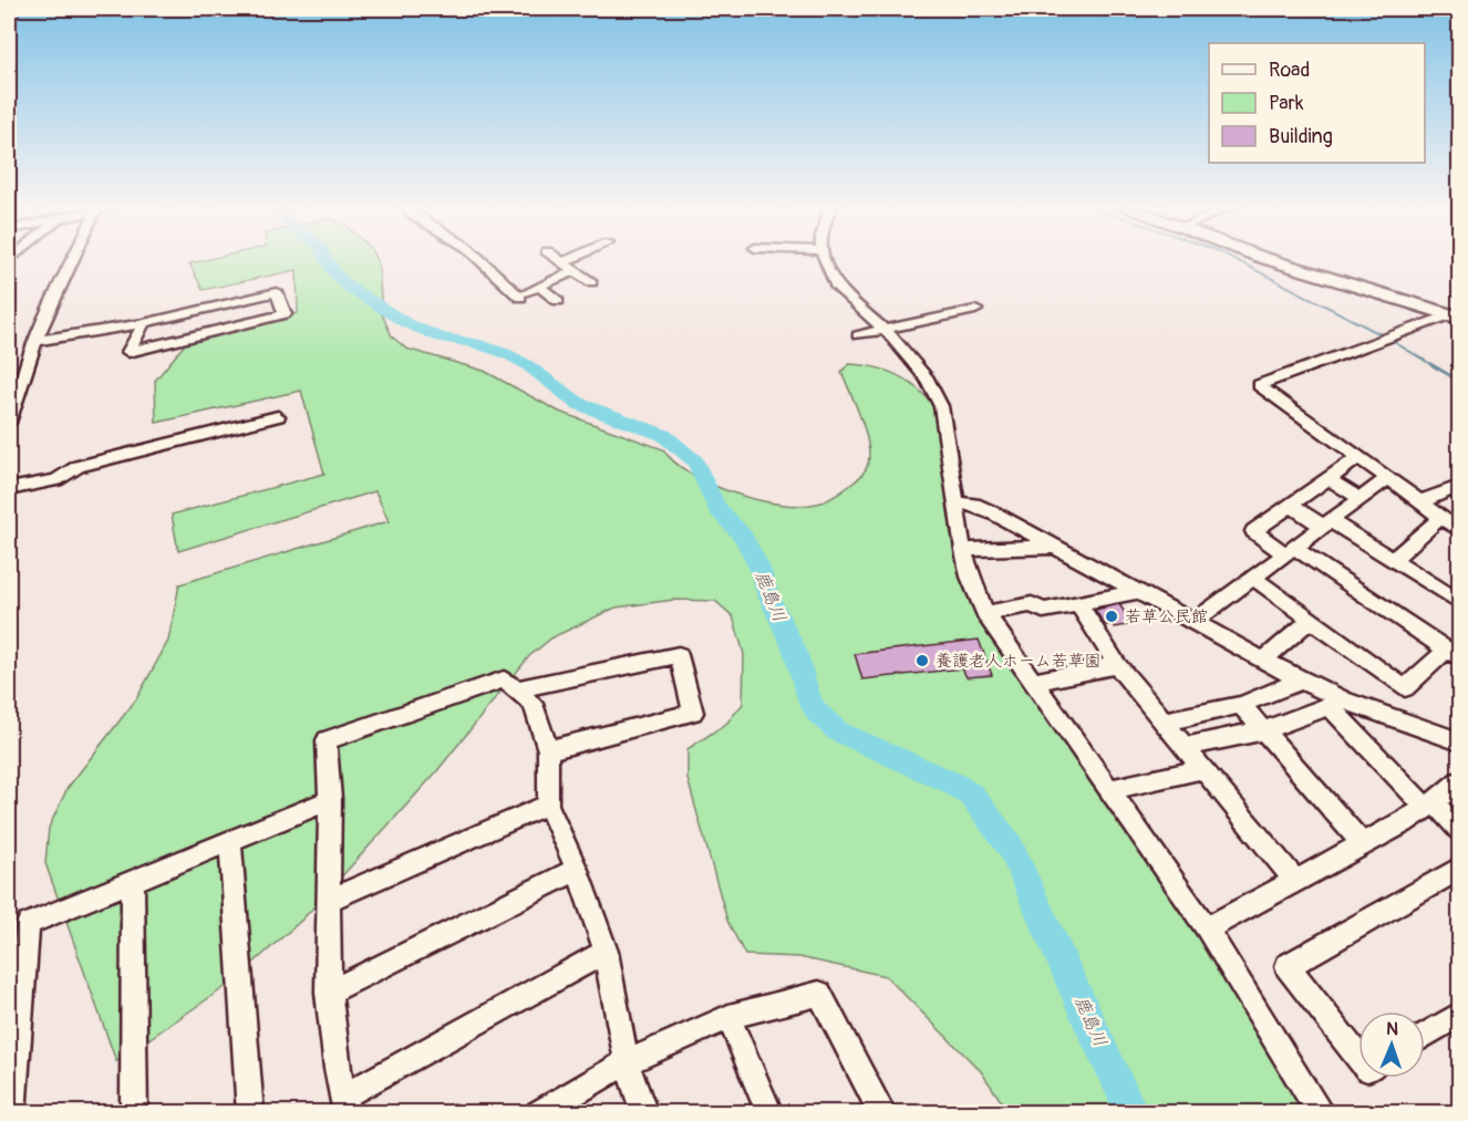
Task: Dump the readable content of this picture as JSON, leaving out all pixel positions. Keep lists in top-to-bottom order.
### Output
{
  "water": ["鹿島川"],
  "places": ["若草公民館", "養護老人ホーム若草園"],
  "legend": ["Road", "Park", "Building"],
  "north": "top"
}
